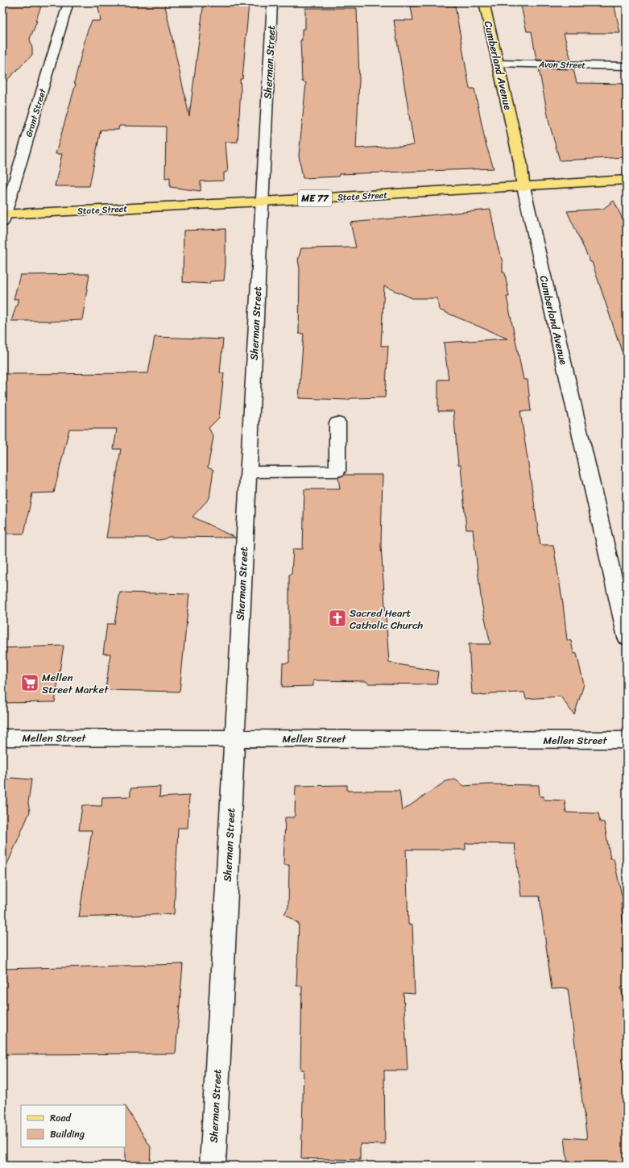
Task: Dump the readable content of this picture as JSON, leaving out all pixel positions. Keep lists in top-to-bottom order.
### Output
{
  "streets": {
    "main road": ["Cumberland Avenue", "State Street", "ME 77"],
    "street": [
      "Sherman Street",
      "Avon Street",
      "Grant Street",
      "Mellen Street"
    ]
  },
  "crossings": [
    ["Sherman Street", "State Street"],
    ["Sherman Street", "Mellen Street"],
    ["Avon Street", "Cumberland Avenue"],
    ["Cumberland Avenue", "State Street"],
    ["Grant Street", "State Street"]
  ],
  "places": {
    "church": ["Sacred Heart Catholic Church"],
    "supermarket": ["Mellen Street Market"]
  },
  "legend": ["Road", "Building"]
}
